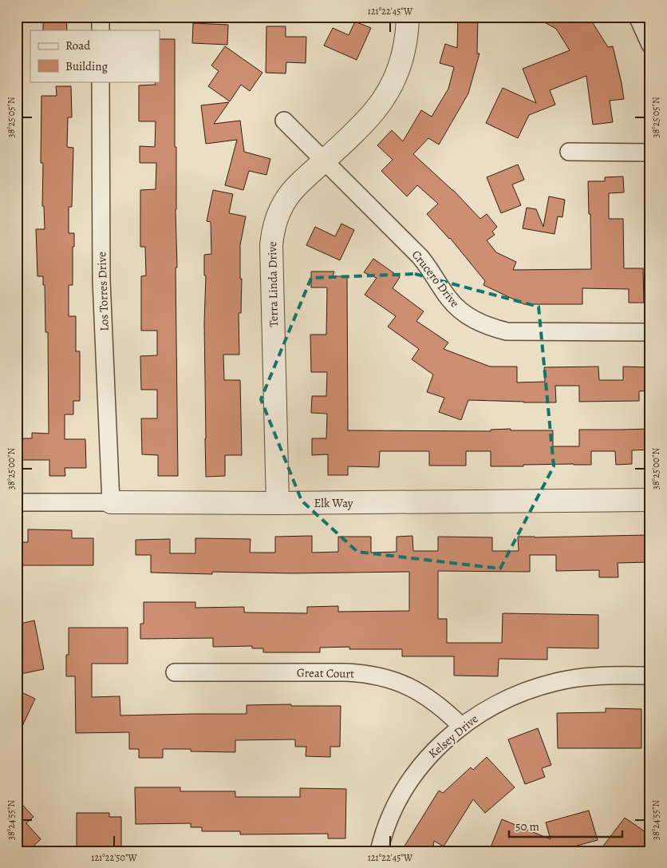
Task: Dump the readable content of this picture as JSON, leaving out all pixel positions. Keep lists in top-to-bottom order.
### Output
{
  "streets": {
    "street": [
      "Crucero Drive",
      "Terra Linda Drive",
      "Los Torres Drive",
      "Elk Way",
      "Great Court",
      "Kelsey Drive"
    ]
  },
  "crossings": [
    ["Crucero Drive", "Terra Linda Drive"],
    ["Terra Linda Drive", "Elk Way"],
    ["Los Torres Drive", "Elk Way"],
    ["Great Court", "Kelsey Drive"]
  ],
  "legend": ["Road", "Building"],
  "scale_bar": "50 m",
  "coordinates": [
    "121°22'45\"W",
    "38°25'05\"N",
    "38°25'00\"N",
    "38°24'55\"N",
    "121°22'50\"W"
  ]
}
